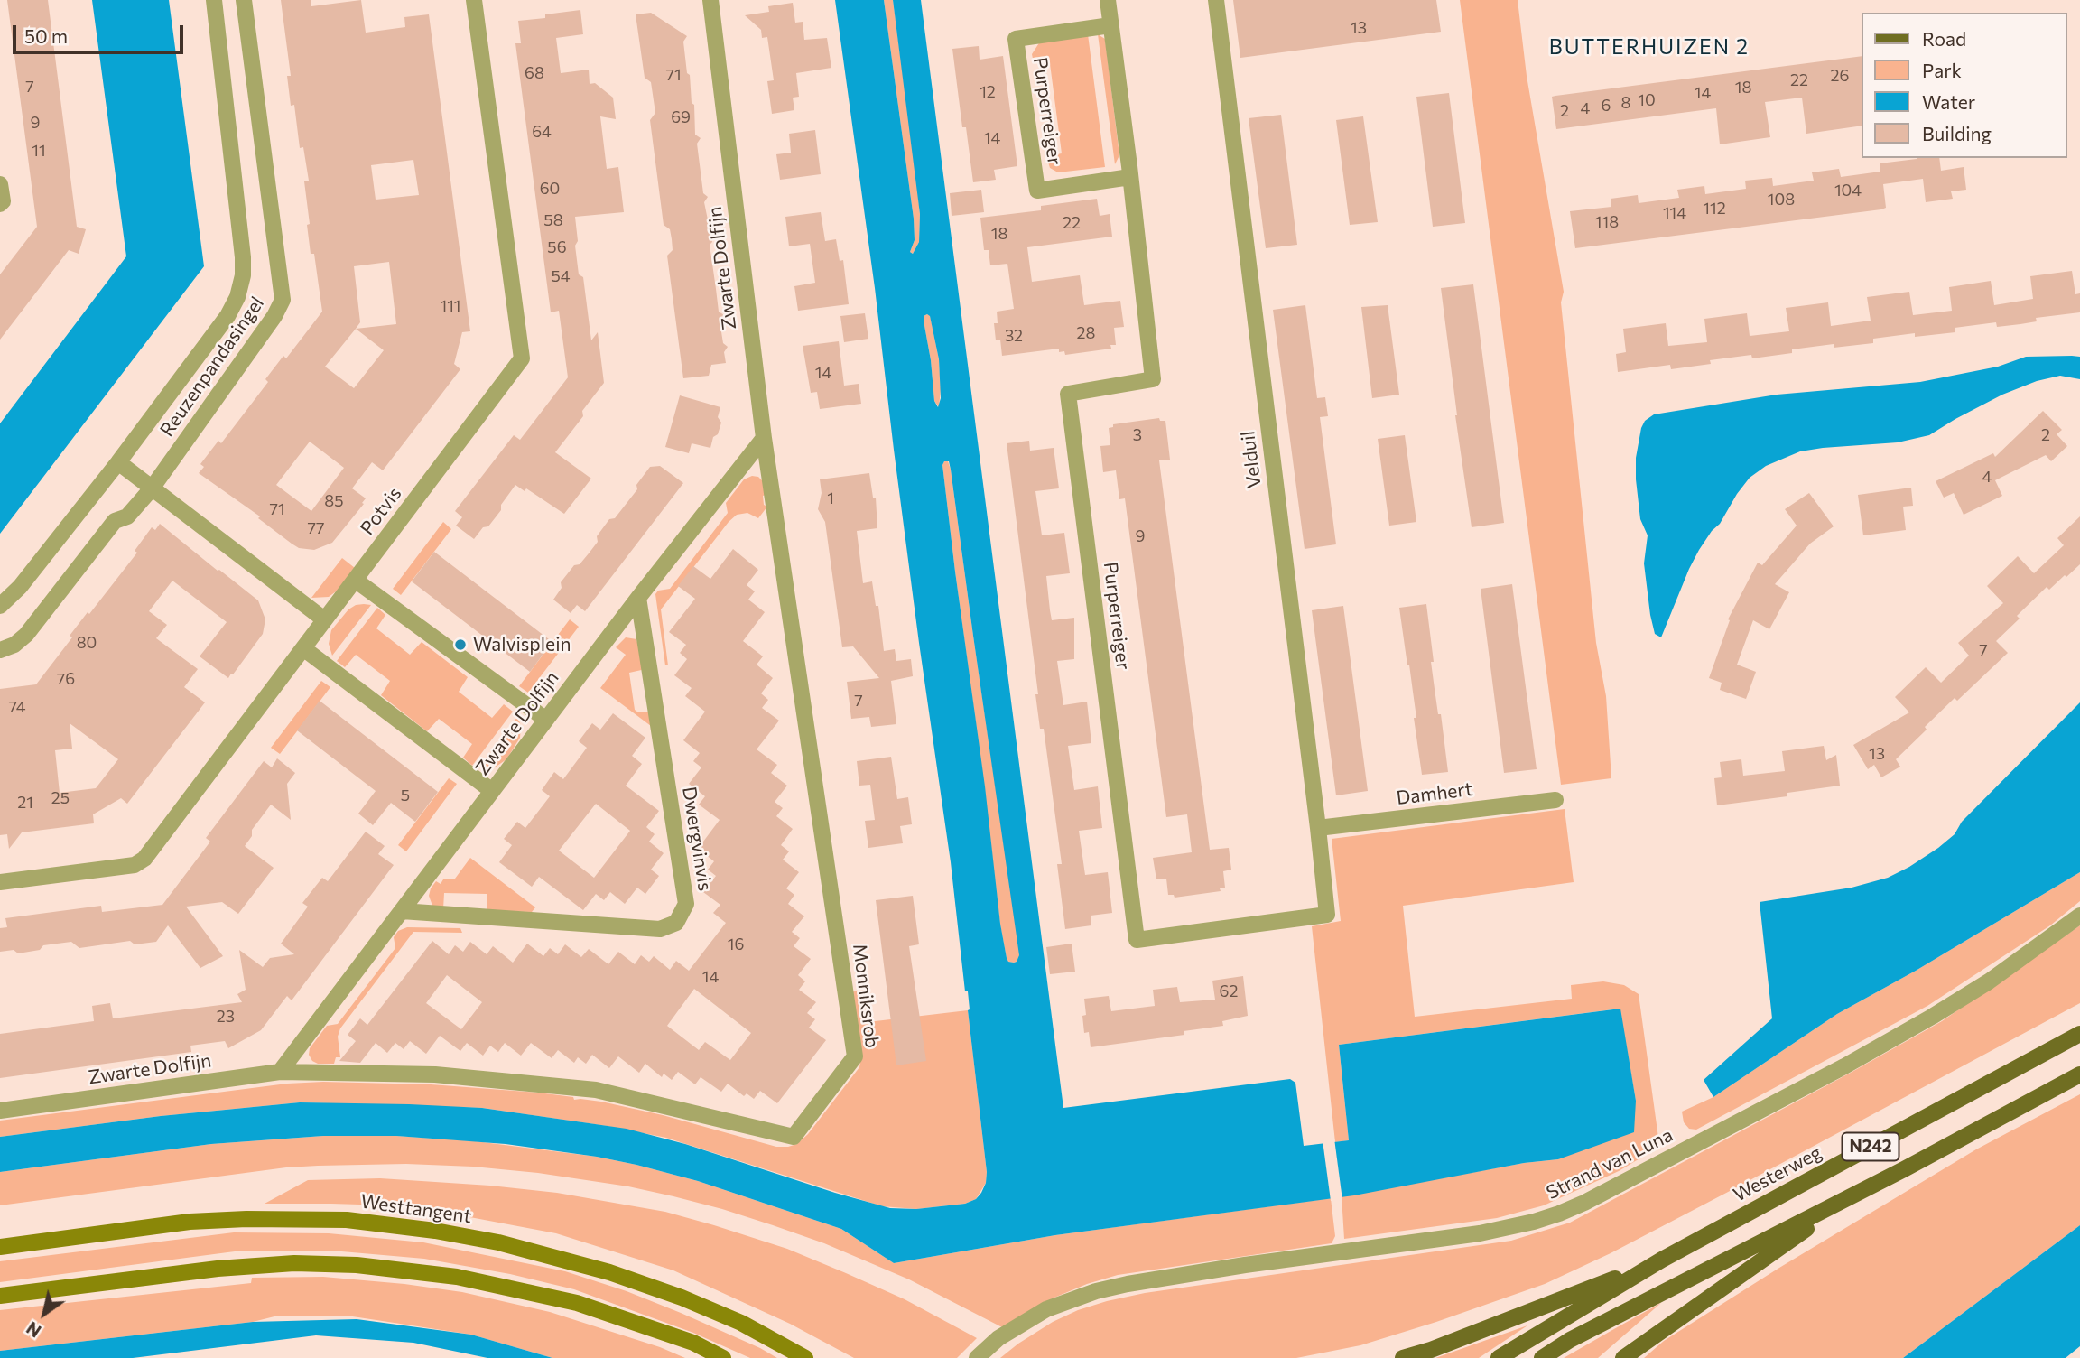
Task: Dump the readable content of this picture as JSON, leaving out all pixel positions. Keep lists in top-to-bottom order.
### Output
{
  "streets": {
    "main road": ["N242", "Westerweg", "Westtangent"],
    "street": [
      "Purperreiger",
      "Zwarte Dolfijn",
      "Reuzenpandasingel",
      "Velduil",
      "Potvis",
      "Damhert",
      "Dwergvinvis",
      "Monniksrob",
      "Strand van Luna"
    ]
  },
  "crossings": [
    ["Purperreiger", "Velduil"],
    ["Zwarte Dolfijn", "Dwergvinvis"],
    ["Zwarte Dolfijn", "Monniksrob"],
    ["Velduil", "Damhert"]
  ],
  "districts": ["BUTTERHUIZEN 2"],
  "places": ["Walvisplein"],
  "house_numbers": [
    "13",
    "68",
    "71",
    "26",
    "22",
    "7",
    "18",
    "12",
    "14",
    "10",
    "8",
    "6",
    "4",
    "2",
    "69",
    "9",
    "64",
    "14",
    "11",
    "60",
    "104",
    "108",
    "112",
    "114",
    "58",
    "118",
    "22",
    "18",
    "56",
    "54",
    "111",
    "28",
    "32",
    "14",
    "3",
    "2",
    "4",
    "1",
    "85",
    "71",
    "77",
    "9",
    "80",
    "7",
    "76",
    "7",
    "74",
    "13",
    "5",
    "25",
    "21",
    "16",
    "14",
    "62",
    "23"
  ],
  "legend": [
    "Road",
    "Park",
    "Water",
    "Building"
  ],
  "scale_bar": "50 m",
  "north": "bottom left"
}
